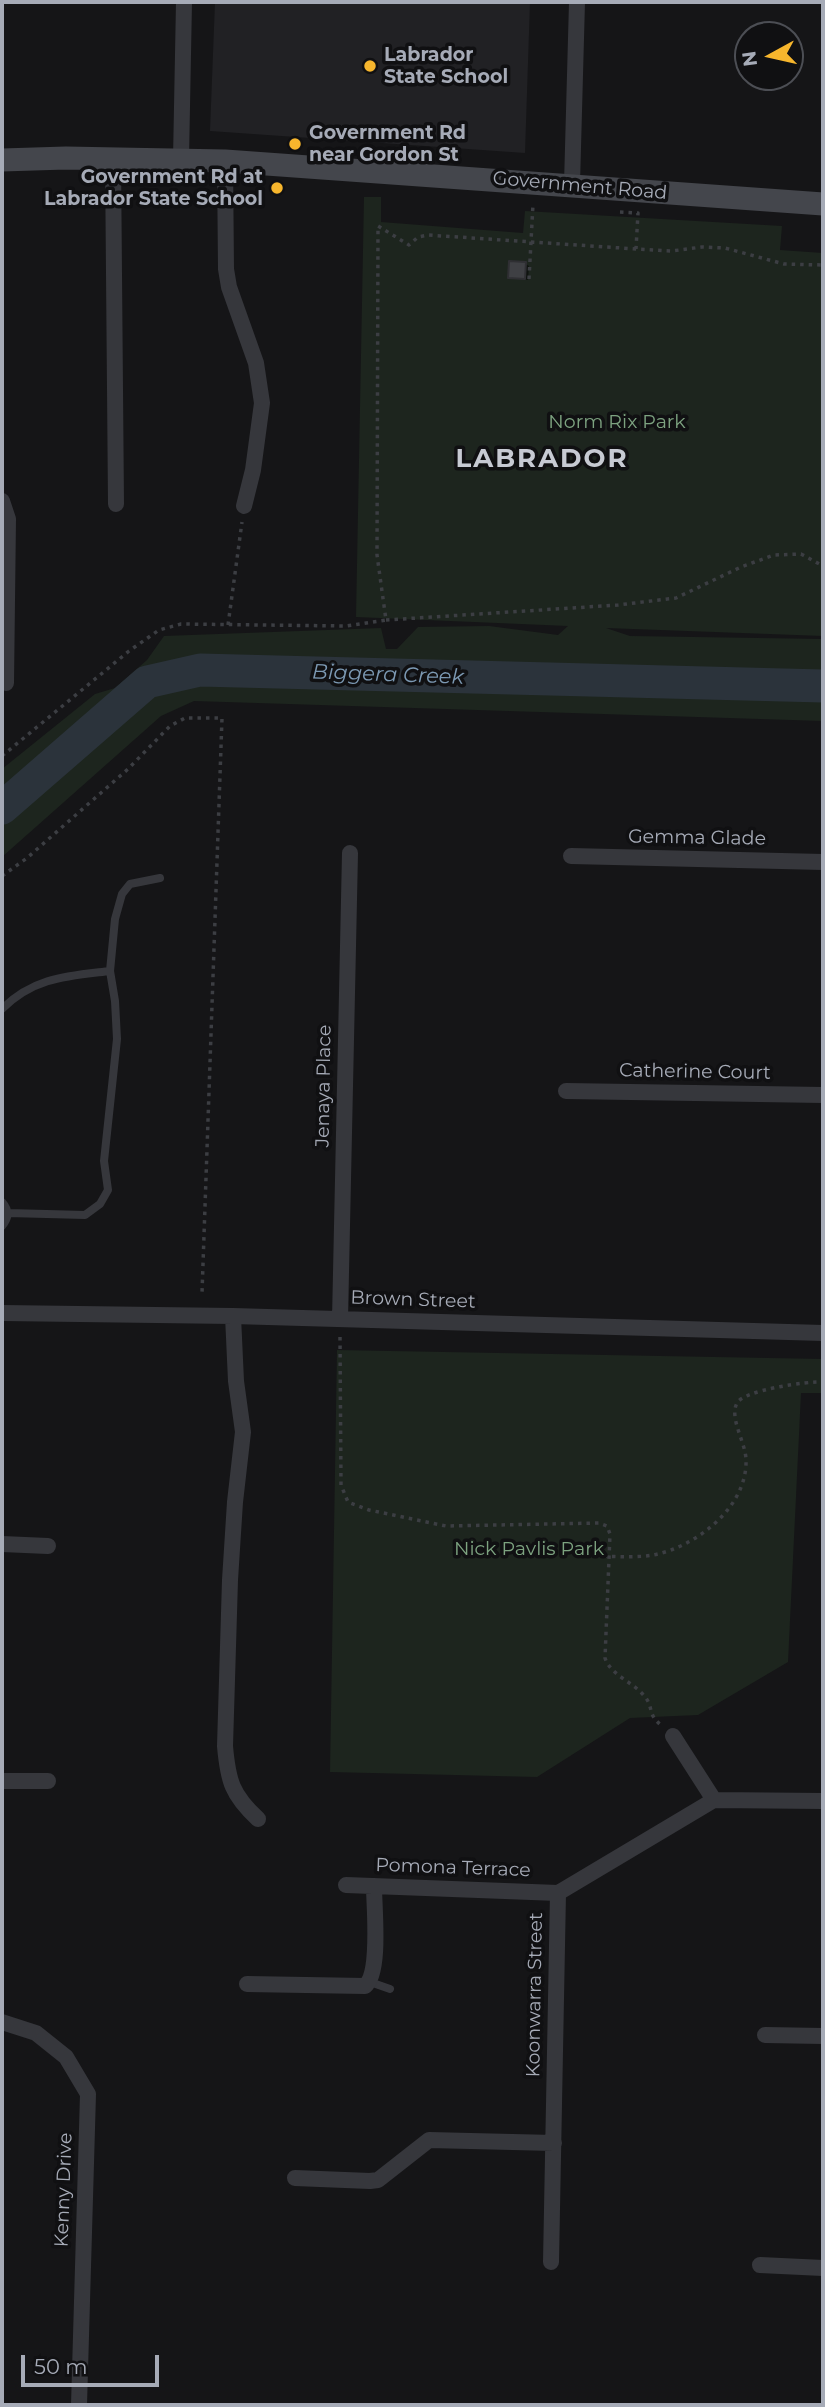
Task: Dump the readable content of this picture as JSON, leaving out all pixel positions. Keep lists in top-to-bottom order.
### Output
{
  "streets": {
    "main road": ["Government Road"],
    "street": [
      "Gemma Glade",
      "Catherine Court",
      "Jenaya Place",
      "Brown Street",
      "Pomona Terrace",
      "Koonwarra Street",
      "Kenny Drive"
    ]
  },
  "crossings": [
    ["Jenaya Place", "Brown Street"],
    ["Pomona Terrace", "Koonwarra Street"]
  ],
  "districts": ["LABRADOR"],
  "water": ["Biggera Creek"],
  "parks": ["Norm Rix Park", "Nick Pavlis Park"],
  "places": ["Labrador State School", "Government Rd near Gordon St", "Government Rd at Labrador State School"],
  "scale_bar": "50 m",
  "north": "left"
}
